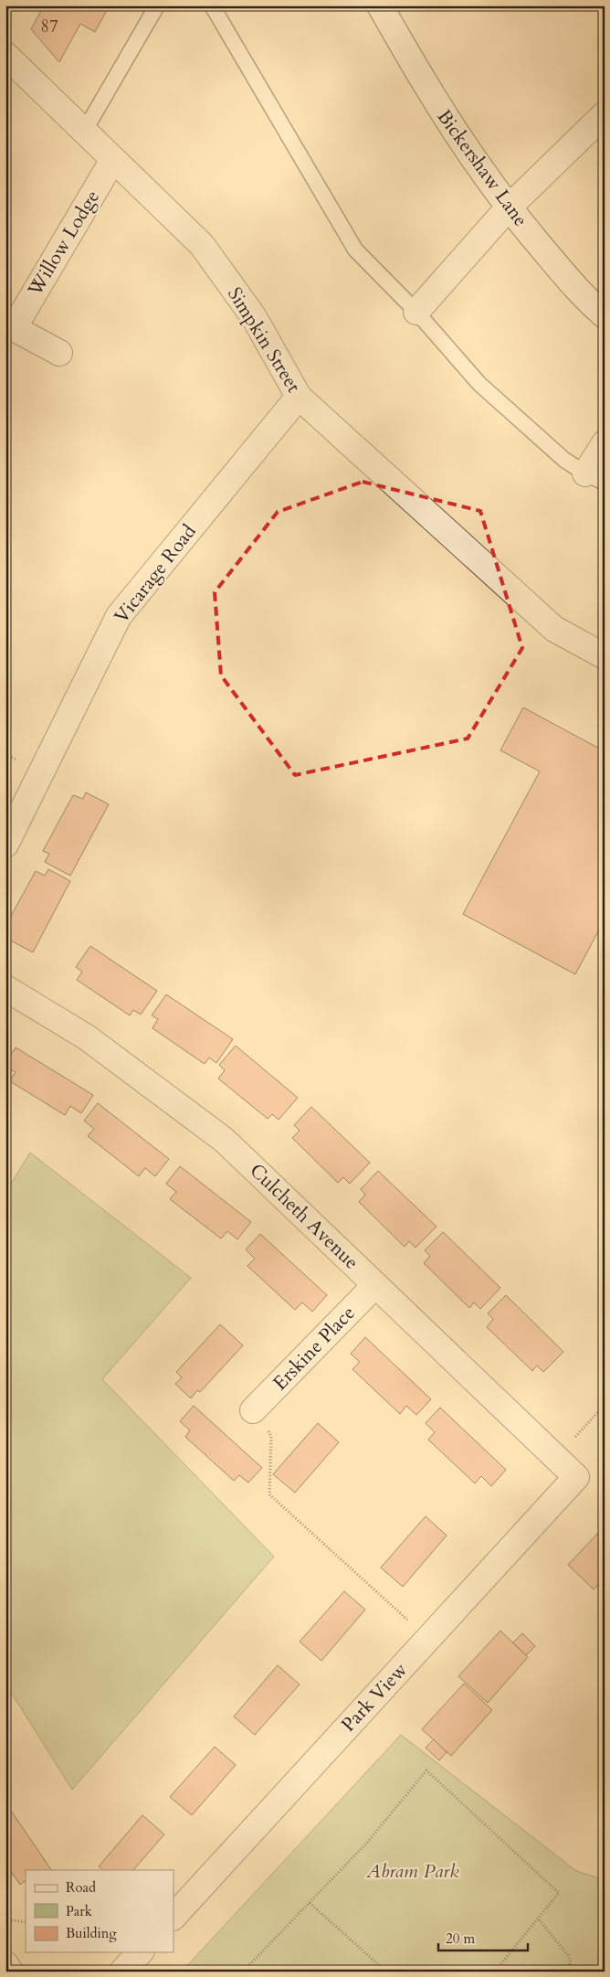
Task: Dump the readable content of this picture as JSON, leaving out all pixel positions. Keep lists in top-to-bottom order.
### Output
{
  "streets": {
    "street": [
      "Bickershaw Lane",
      "Willow Lodge",
      "Simpkin Street",
      "Vicarage Road",
      "Culcheth Avenue",
      "Erskine Place",
      "Park View"
    ]
  },
  "crossings": [
    ["Willow Lodge", "Simpkin Street"],
    ["Simpkin Street", "Vicarage Road"],
    ["Culcheth Avenue", "Erskine Place"],
    ["Culcheth Avenue", "Park View"]
  ],
  "parks": ["Abram Park"],
  "house_numbers": ["87"],
  "legend": ["Road", "Park", "Building"],
  "scale_bar": "20 m"
}
